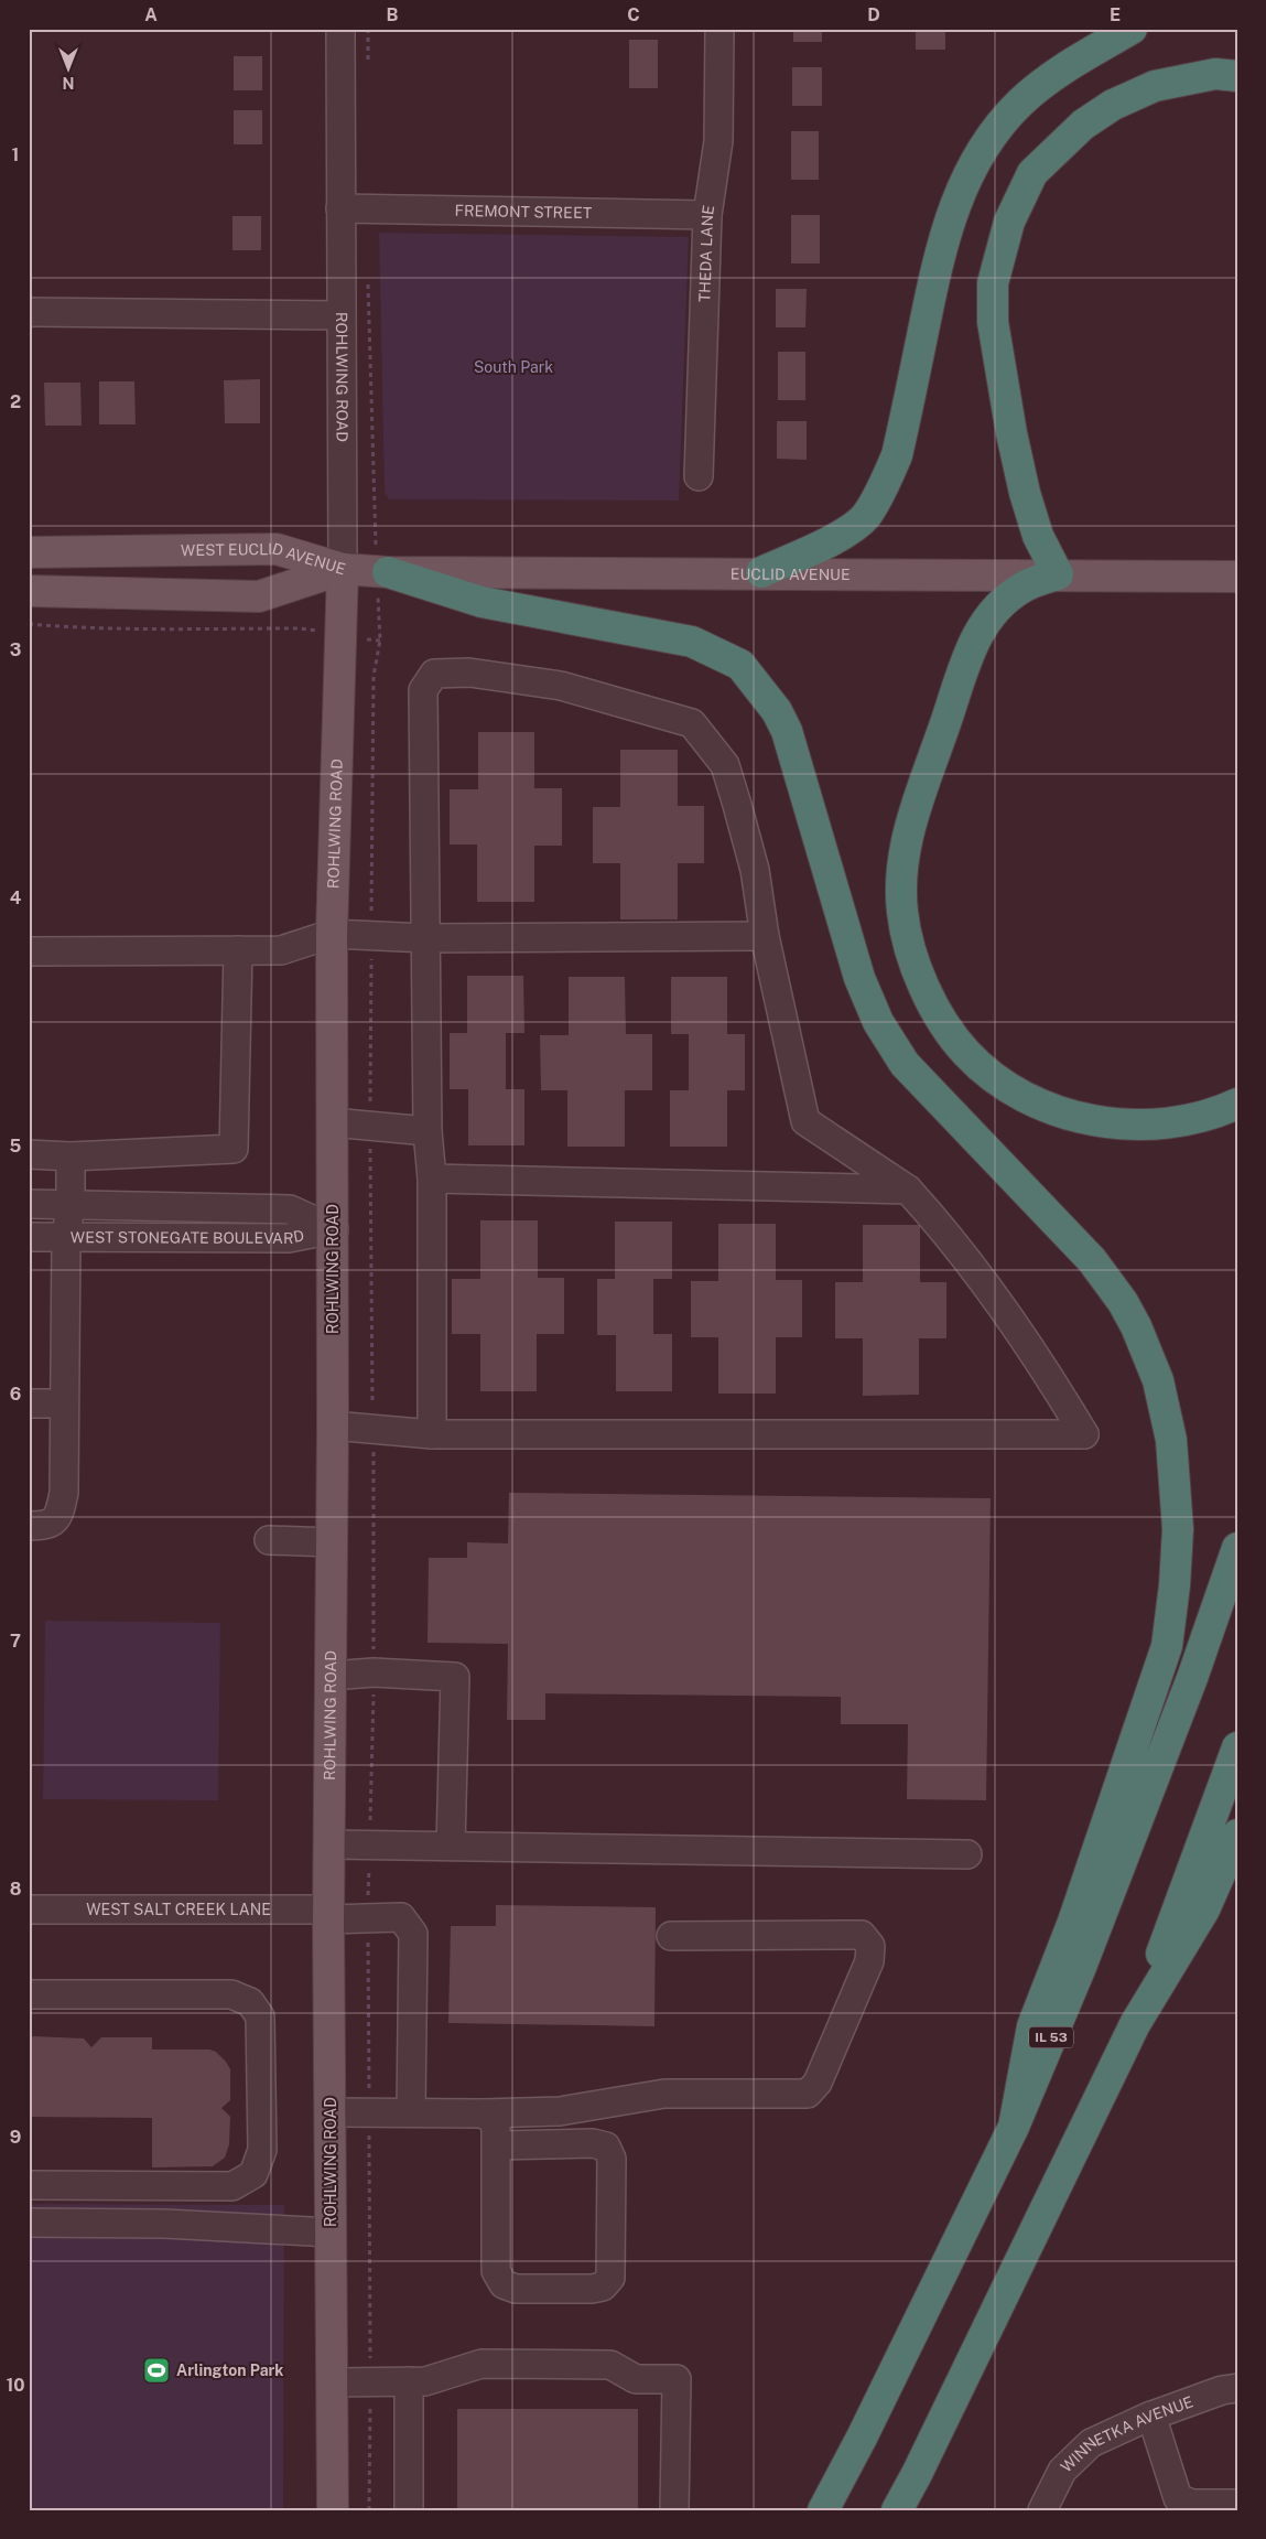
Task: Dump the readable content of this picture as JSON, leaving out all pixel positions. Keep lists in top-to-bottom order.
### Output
{
  "streets": {
    "highway": ["IL 53"],
    "main road": ["ROHLWING ROAD", "WEST EUCLID AVENUE", "EUCLID AVENUE"],
    "street": [
      "FREMONT STREET",
      "THEDA LANE",
      "WEST STONEGATE BOULEVARD",
      "WEST SALT CREEK LANE",
      "WINNETKA AVENUE"
    ]
  },
  "crossings": [
    ["FREMONT STREET", "THEDA LANE"],
    ["FREMONT STREET", "ROHLWING ROAD"],
    ["ROHLWING ROAD", "WEST EUCLID AVENUE"],
    ["ROHLWING ROAD", "EUCLID AVENUE"],
    ["ROHLWING ROAD", "WEST STONEGATE BOULEVARD"],
    ["ROHLWING ROAD", "WEST SALT CREEK LANE"],
    ["WEST EUCLID AVENUE", "EUCLID AVENUE"]
  ],
  "parks": ["South Park"],
  "places": {
    "sports": ["Arlington Park"]
  },
  "north": "bottom",
  "grid": {
    "columns": [
      "A",
      "B",
      "C",
      "D",
      "E"
    ],
    "rows": [
      "1",
      "2",
      "3",
      "4",
      "5",
      "6",
      "7",
      "8",
      "9",
      "10"
    ]
  }
}
